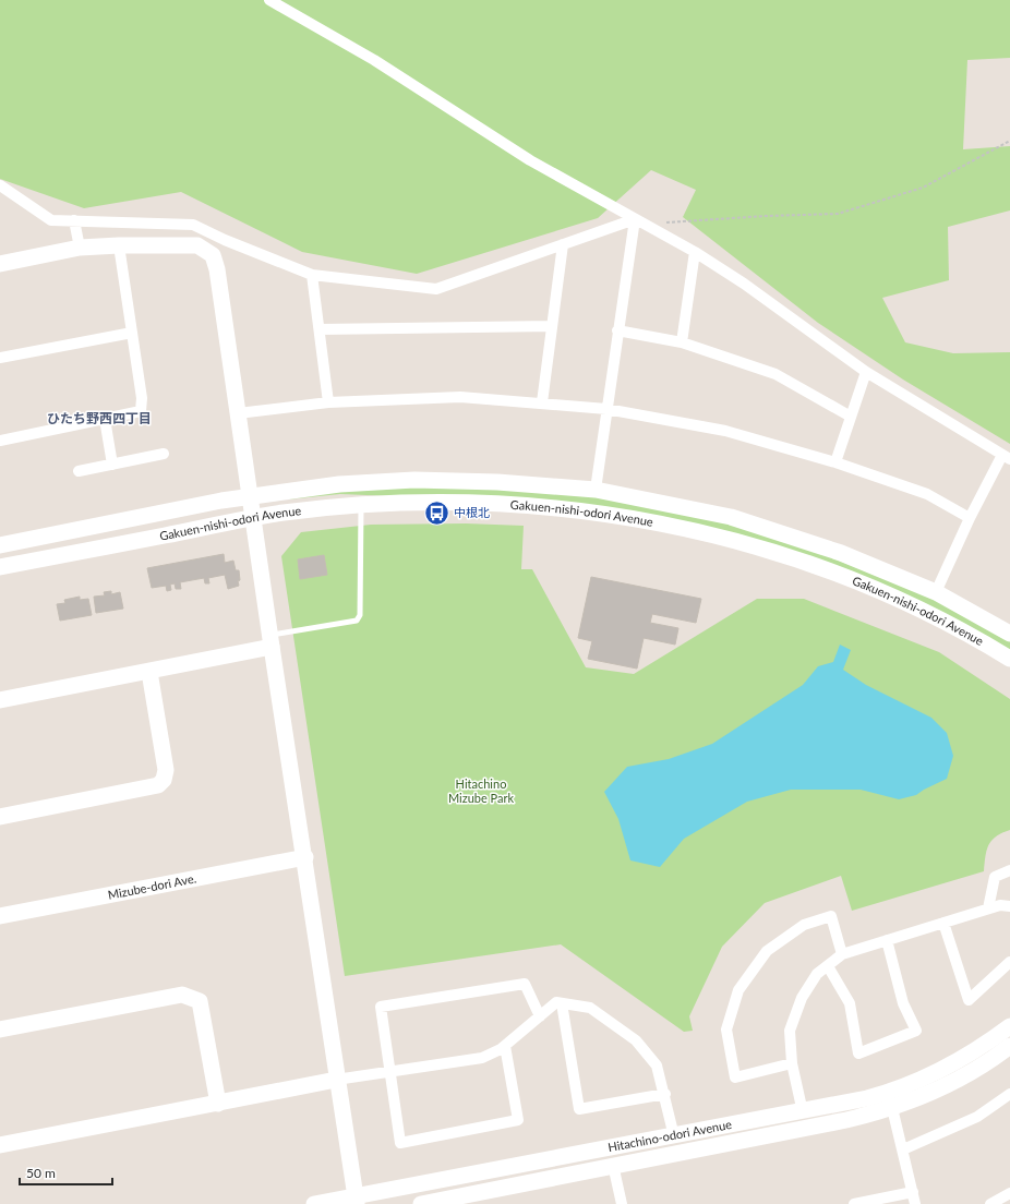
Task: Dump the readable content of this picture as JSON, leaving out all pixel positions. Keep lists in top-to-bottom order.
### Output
{
  "streets": {
    "street": ["Gakuen-nishi-odori Avenue", "Mizube-dori Ave.", "Hitachino-odori Avenue"]
  },
  "districts": ["ひたち野西四丁目"],
  "parks": ["Hitachino Mizube Park"],
  "places": {
    "bus stop": ["中根北"]
  },
  "scale_bar": "50 m"
}
